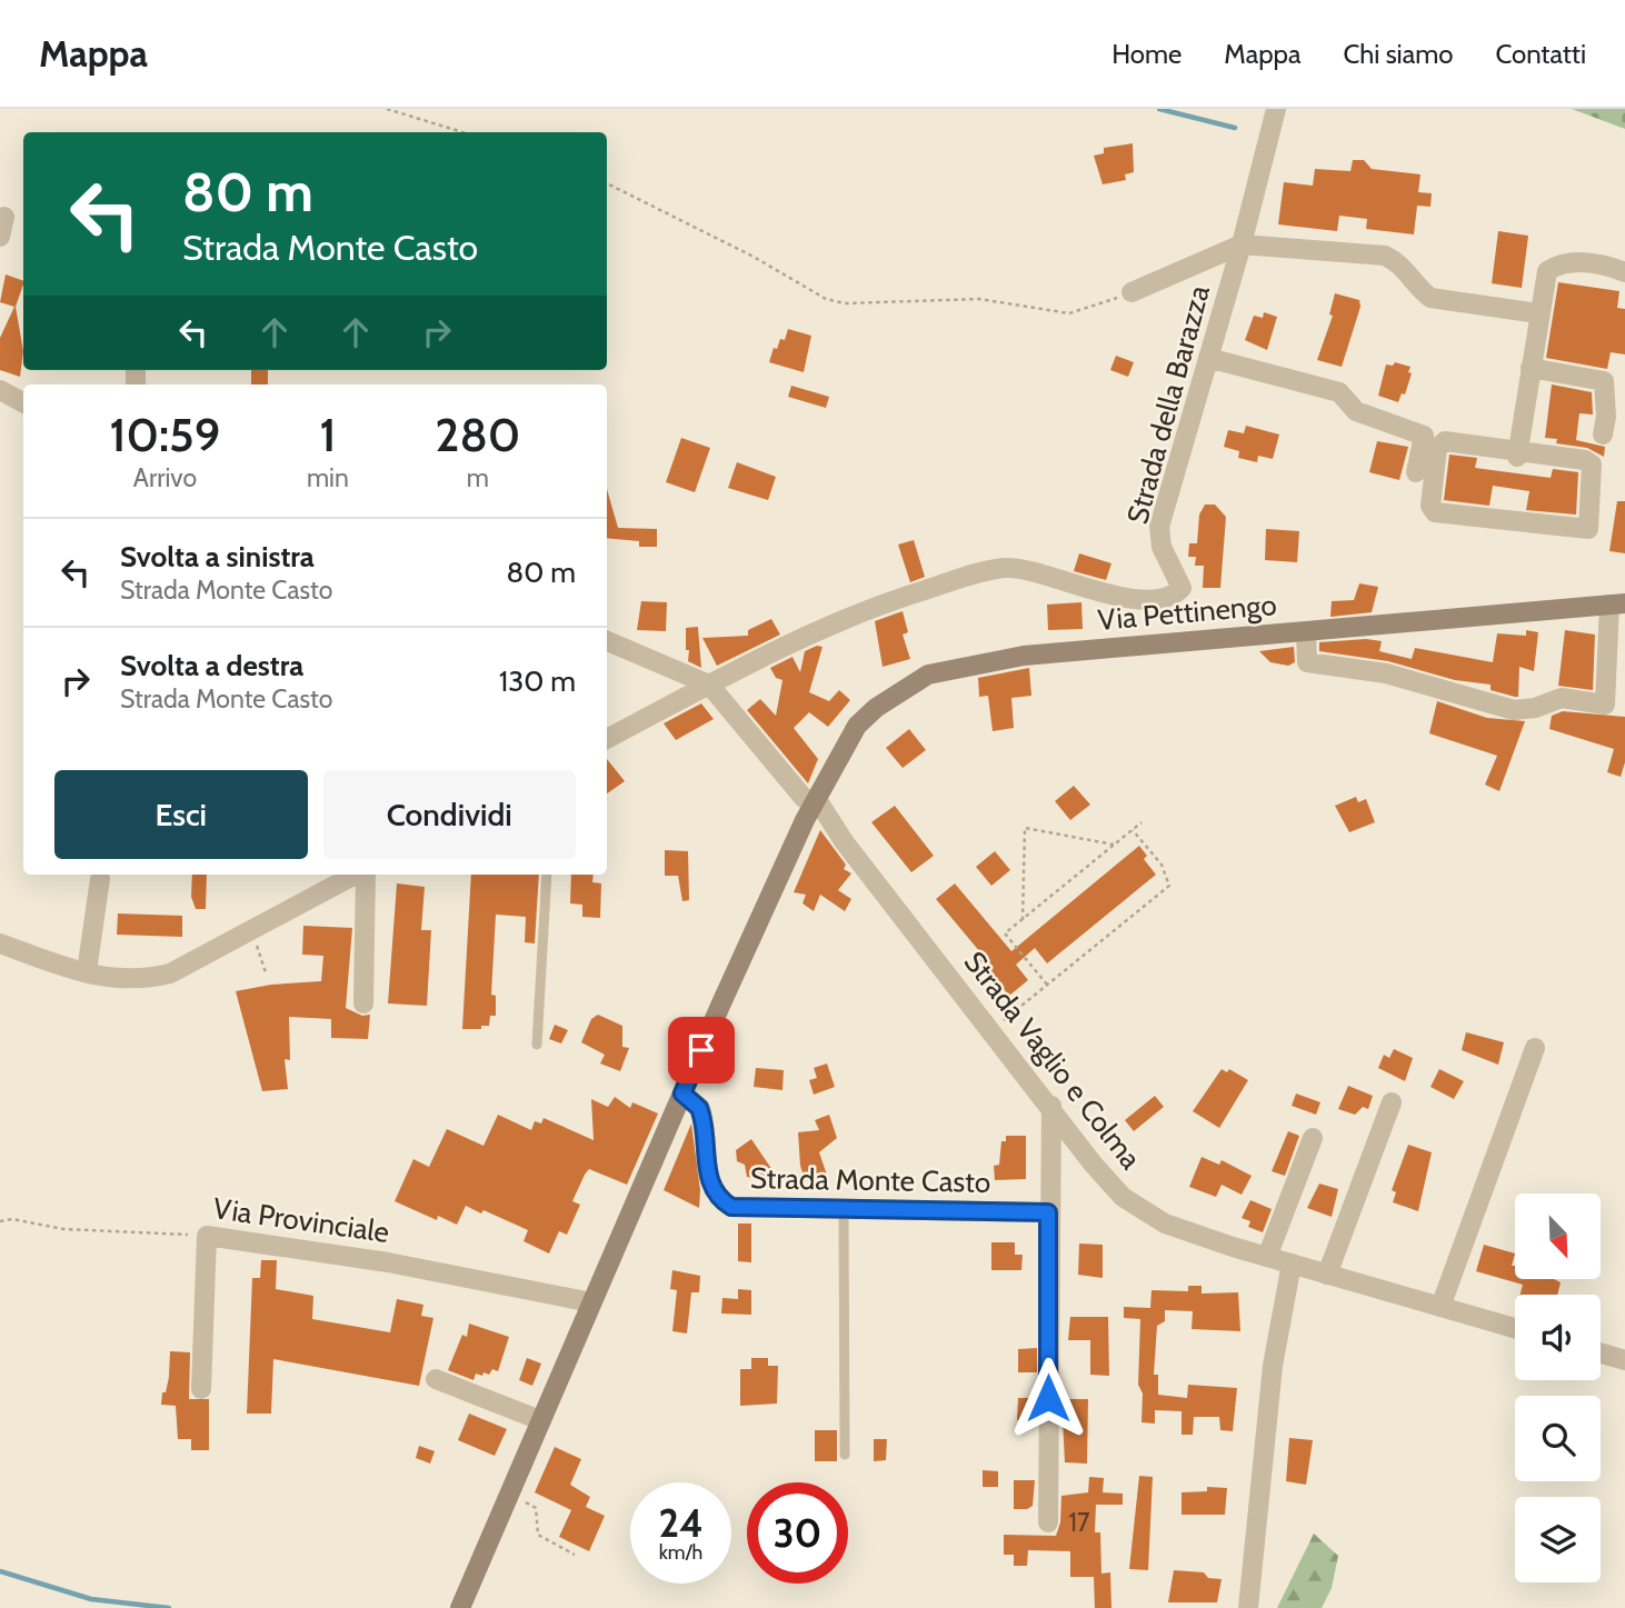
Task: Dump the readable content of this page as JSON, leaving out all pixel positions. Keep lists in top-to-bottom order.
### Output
{
  "streets": {
    "main road": ["Via Pettinengo"],
    "street": [
      "Strada della Barazza",
      "Strada Vaglio e Colma",
      "Strada Monte Casto",
      "Via Provinciale"
    ]
  },
  "crossings": [
    ["Via Pettinengo", "Strada Vaglio e Colma"]
  ],
  "house_numbers": ["17"],
  "north": "bottom right",
  "page": {
    "header": "Mappa",
    "nav": [
      "Home",
      "Mappa",
      "Chi siamo",
      "Contatti"
    ],
    "turn": ["80 m", "Strada Monte Casto"],
    "eta": [
      "10:59",
      "Arrivo",
      "1",
      "min",
      "280",
      "m"
    ],
    "list": [
      {
        "name": "Svolta a sinistra",
        "note": "Strada Monte Casto",
        "value": "80 m"
      },
      {
        "name": "Svolta a destra",
        "note": "Strada Monte Casto",
        "value": "130 m"
      }
    ],
    "buttons": ["Esci", "Condividi"],
    "speed": "24 km/h",
    "limit": "30"
  }
}
